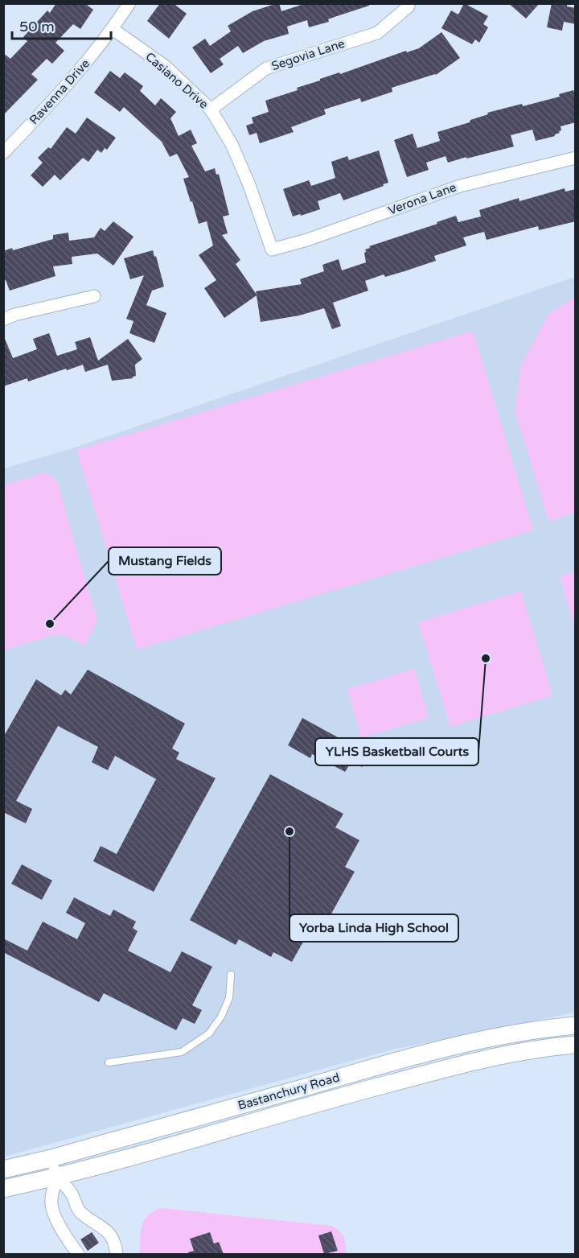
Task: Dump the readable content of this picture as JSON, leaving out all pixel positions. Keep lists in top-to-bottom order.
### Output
{
  "streets": {
    "main road": ["Bastanchury Road"],
    "street": [
      "Segovia Lane",
      "Casiano Drive",
      "Ravenna Drive",
      "Verona Lane"
    ]
  },
  "crossings": [
    ["Segovia Lane", "Casiano Drive"],
    ["Casiano Drive", "Ravenna Drive"],
    ["Casiano Drive", "Verona Lane"]
  ],
  "places": ["Mustang Fields", "YLHS Basketball Courts", "Yorba Linda High School"],
  "scale_bar": "50 m"
}
